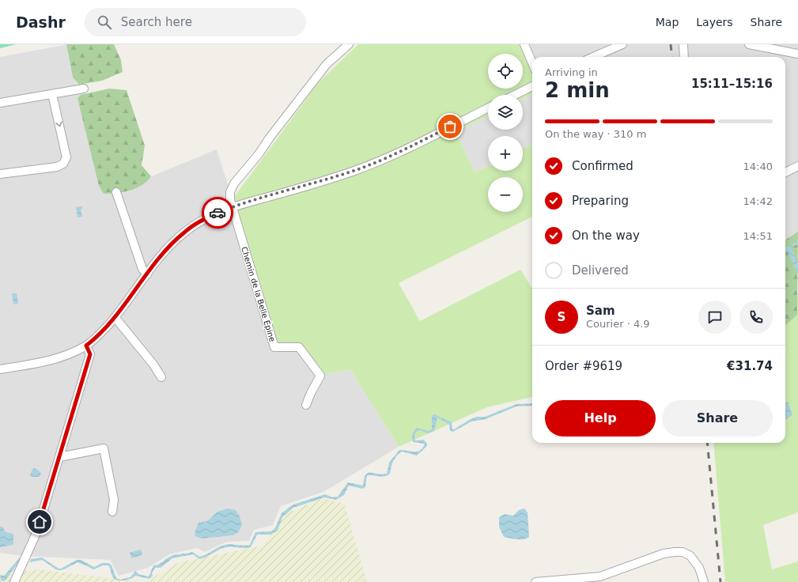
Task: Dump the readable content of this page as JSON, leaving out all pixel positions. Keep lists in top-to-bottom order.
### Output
{
  "streets": {
    "street": ["Chemin de la Belle Épine"]
  },
  "page": {
    "header": "Dashr",
    "search": "Search here",
    "nav": ["Map", "Layers", "Share"],
    "map_buttons": ["+", "−"],
    "heading": ["2 min", "Arriving in", "15:11–15:16"],
    "panel": [
      "Sam",
      "Courier · 4.9",
      "Order #9619",
      "€31.74"
    ],
    "bar": "On the way · 310 m",
    "list": [
      ["Confirmed", "14:40"],
      ["Preparing", "14:42"],
      ["On the way", "14:51"],
      "Delivered"
    ],
    "round": "S",
    "buttons": ["Help", "Share"]
  }
}
